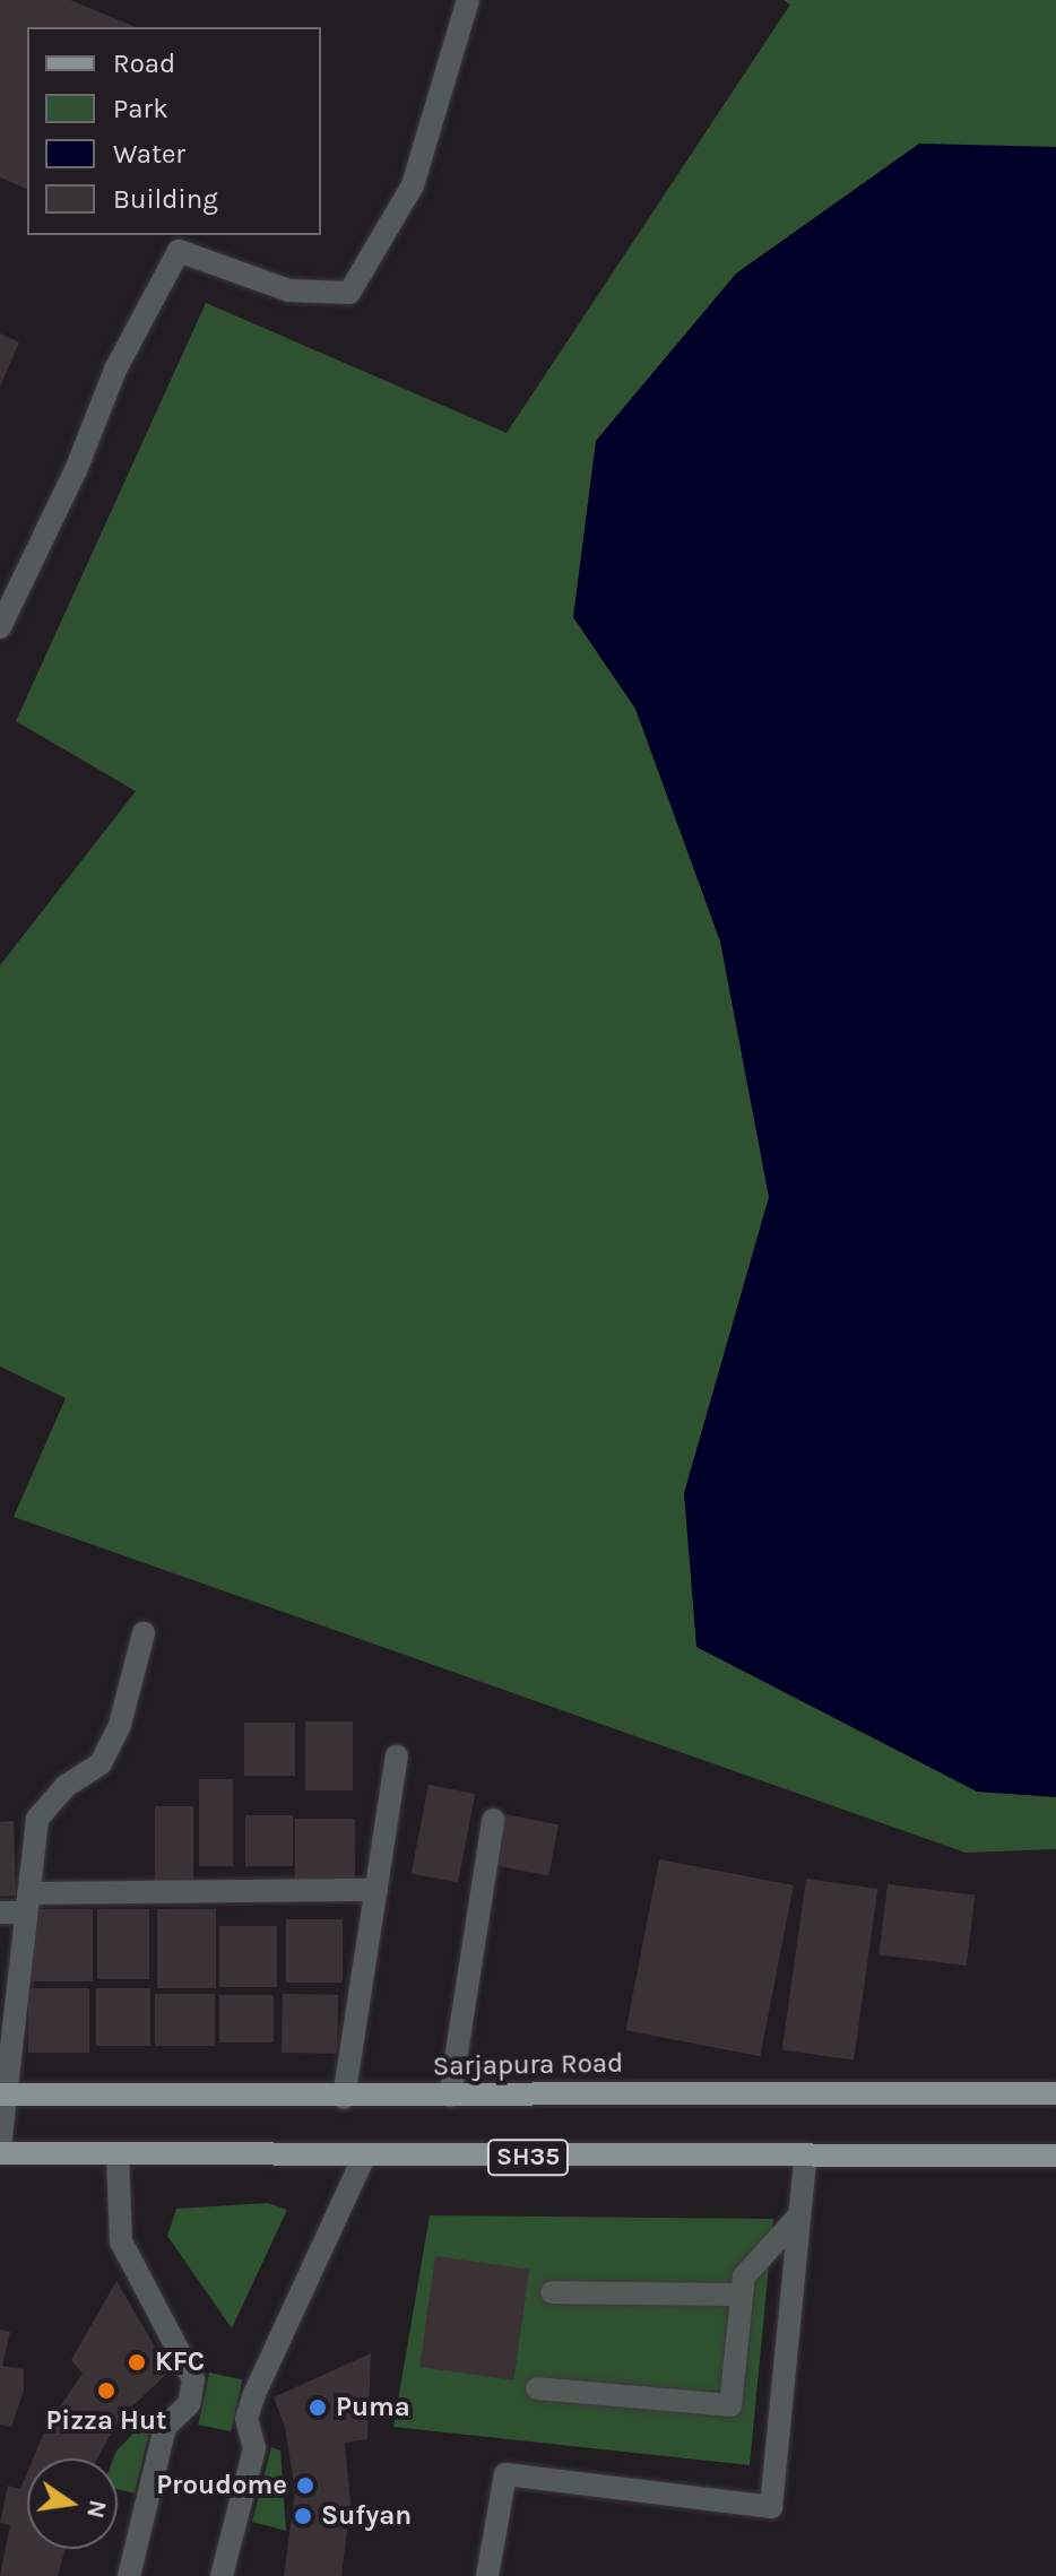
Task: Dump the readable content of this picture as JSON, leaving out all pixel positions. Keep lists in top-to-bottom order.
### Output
{
  "streets": {
    "main road": ["Sarjapura Road", "SH35"]
  },
  "places": [
    "KFC",
    "Pizza Hut",
    "Puma",
    "Proudome",
    "Sufyan"
  ],
  "legend": [
    "Road",
    "Park",
    "Water",
    "Building"
  ],
  "north": "right"
}
